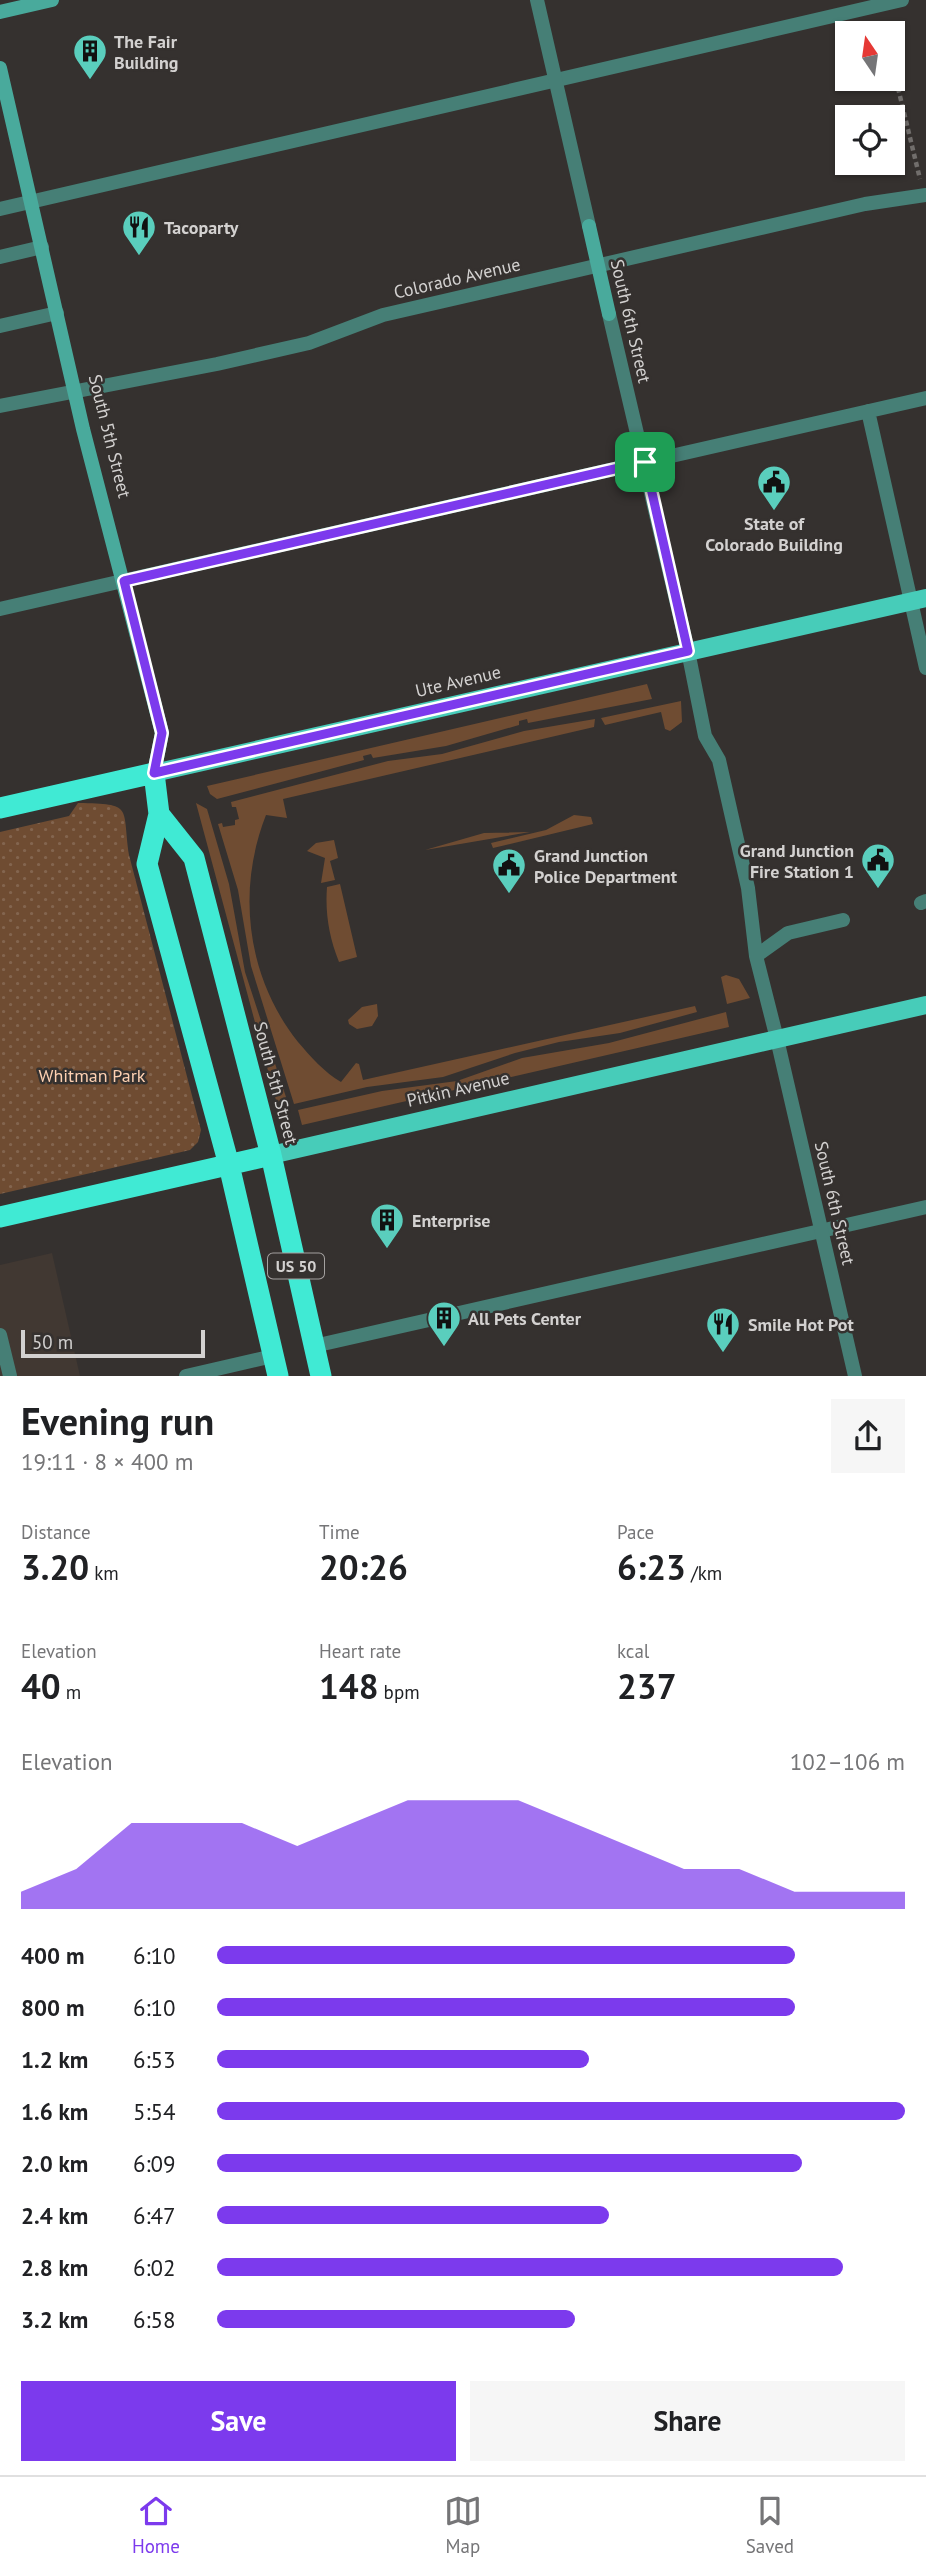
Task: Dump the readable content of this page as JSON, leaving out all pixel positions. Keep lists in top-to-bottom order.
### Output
{
  "streets": {
    "highway": [
      "South 5th Street",
      "Ute Avenue",
      "Pitkin Avenue",
      "US 50"
    ],
    "main road": ["South 6th Street"],
    "street": ["Colorado Avenue"]
  },
  "crossings": [
    ["Colorado Avenue", "South 6th Street"],
    ["Colorado Avenue", "South 5th Street"],
    ["South 6th Street", "Ute Avenue"],
    ["South 6th Street", "Pitkin Avenue"],
    ["South 5th Street", "Ute Avenue"],
    ["South 5th Street", "Pitkin Avenue"]
  ],
  "parks": ["Whitman Park"],
  "places": {
    "building": ["The Fair Building", "Enterprise", "All Pets Center"],
    "restaurant": ["Tacoparty", "Smile Hot Pot"],
    "public building": ["State of Colorado Building", "Grand Junction Fire Station 1", "Grand Junction Police Department"]
  },
  "scale_bar": "50 m",
  "north": "top",
  "page": {
    "scale": "50 m",
    "heading": ["Evening run", "19:11 · 8 × 400 m"],
    "stats": [
      ["Distance", "3.20 km"],
      ["Time", "20:26"],
      ["Pace", "6:23 /km"],
      ["Elevation", "40 m"],
      ["Heart rate", "148 bpm"],
      ["kcal", "237"]
    ],
    "chart": ["Elevation", "102–106 m"],
    "list": [
      {
        "name": "400 m",
        "note": "6:10"
      },
      {
        "name": "800 m",
        "note": "6:10"
      },
      {
        "name": "1.2 km",
        "note": "6:53"
      },
      {
        "name": "1.6 km",
        "note": "5:54"
      },
      {
        "name": "2.0 km",
        "note": "6:09"
      },
      {
        "name": "2.4 km",
        "note": "6:47"
      },
      {
        "name": "2.8 km",
        "note": "6:02"
      },
      {
        "name": "3.2 km",
        "note": "6:58"
      }
    ],
    "buttons": ["Save", "Share"],
    "tabs": ["Home", "Map", "Saved"]
  }
}
